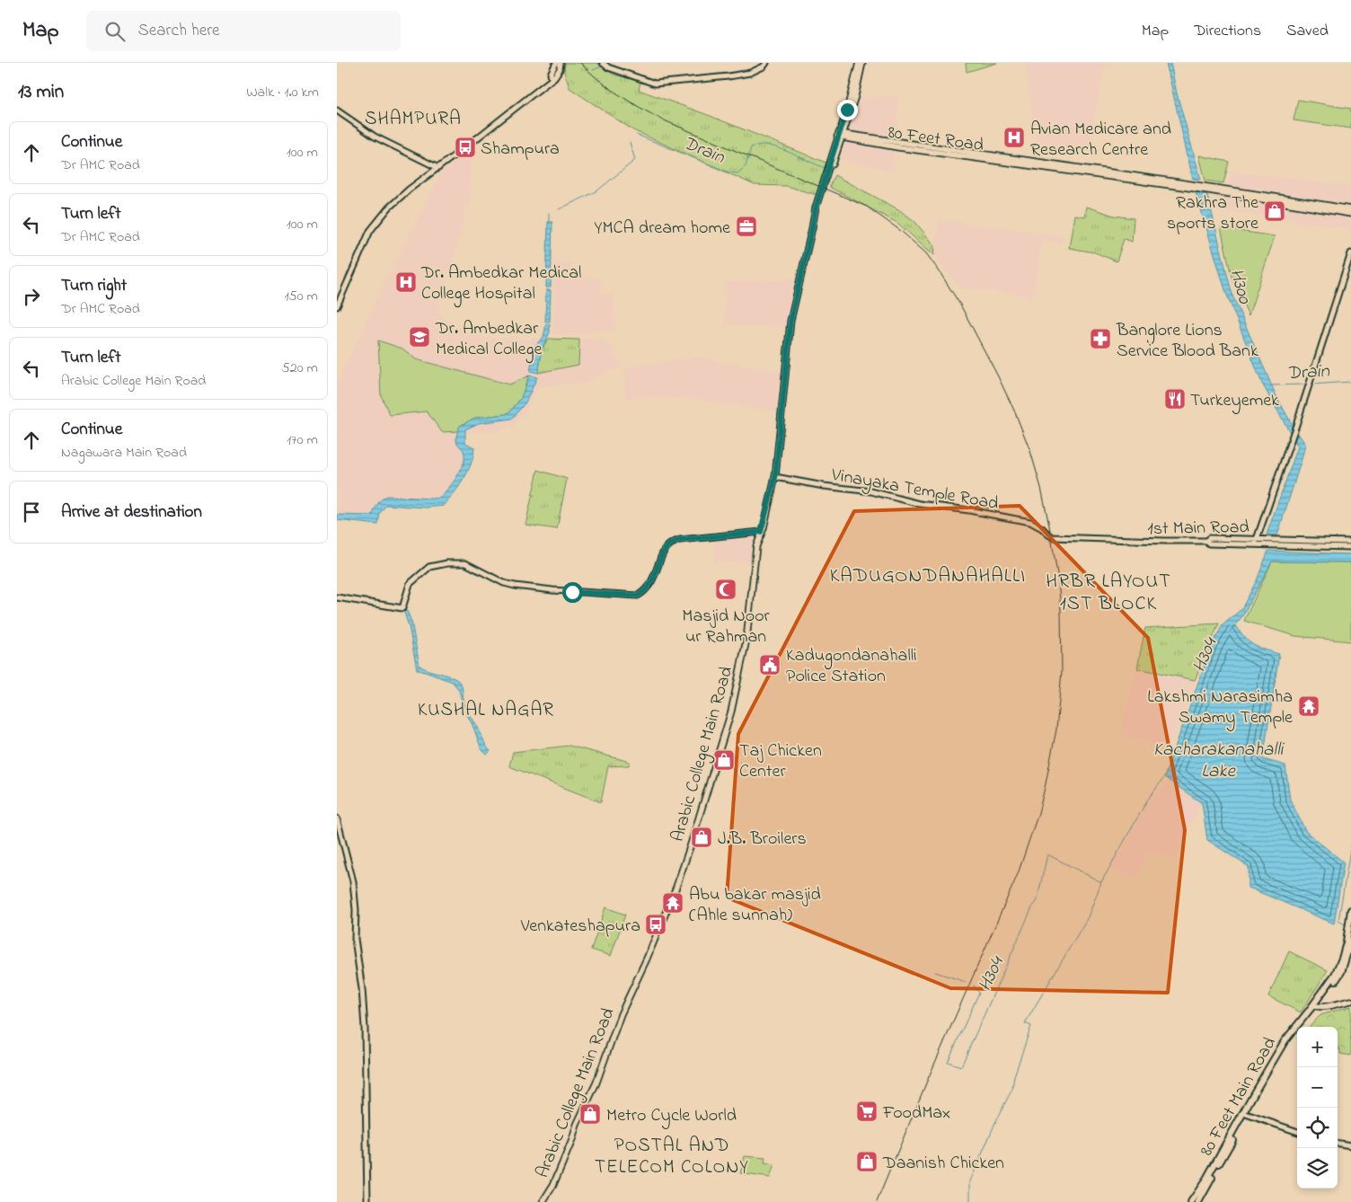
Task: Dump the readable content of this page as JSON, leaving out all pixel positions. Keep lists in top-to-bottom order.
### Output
{
  "streets": {
    "main road": ["80 Feet Road", "Arabic College Main Road", "80 Feet Main Road"],
    "street": ["Vinayaka Temple Road", "1st Main Road"]
  },
  "crossings": [
    ["Vinayaka Temple Road", "1st Main Road"],
    ["Vinayaka Temple Road", "Arabic College Main Road"]
  ],
  "districts": [
    "SHAMPURA",
    "KADUGONDANAHALLI",
    "HRBR LAYOUT 1ST BLOCK",
    "KUSHAL NAGAR",
    "POSTAL AND TELECOM COLONY"
  ],
  "water": [
    "Drain",
    "H300",
    "H304",
    "Kacharakanahalli Lake"
  ],
  "places": {
    "hospital": ["Avian Medicare and Research Centre", "Dr. Ambedkar Medical College Hospital"],
    "bus stop": ["Shampura", "Venkateshapura"],
    "shop": [
      "Rakhra The sports store",
      "Taj Chicken Center",
      "J.B. Broilers",
      "Metro Cycle World",
      "Daanish Chicken"
    ],
    "office": ["YMCA dream home"],
    "school or university": ["Dr. Ambedkar Medical College"],
    "pharmacy": ["Banglore Lions Service Blood Bank"],
    "restaurant": ["Turkeyemek"],
    "mosque": ["Masjid Noor ur Rahman"],
    "public building": ["Kadugondanahalli Police Station"],
    "temple": ["Lakshmi Narasimha Swamy Temple", "Abu bakar masjid (Ahle sunnah)"],
    "supermarket": ["FoodMax"]
  },
  "page": {
    "header": "Map",
    "search": "Search here",
    "nav": ["Map", "Directions", "Saved"],
    "heading": ["13 min", "Walk · 1.0 km"],
    "list": [
      ["Continue", "Dr AMC Road", "100 m"],
      ["Turn left", "Dr AMC Road", "100 m"],
      ["Turn right", "Dr AMC Road", "150 m"],
      ["Turn left", "Arabic College Main Road", "520 m"],
      ["Continue", "Nagawara Main Road", "170 m"],
      "Arrive at destination"
    ],
    "map_buttons": ["+", "−"]
  }
}
